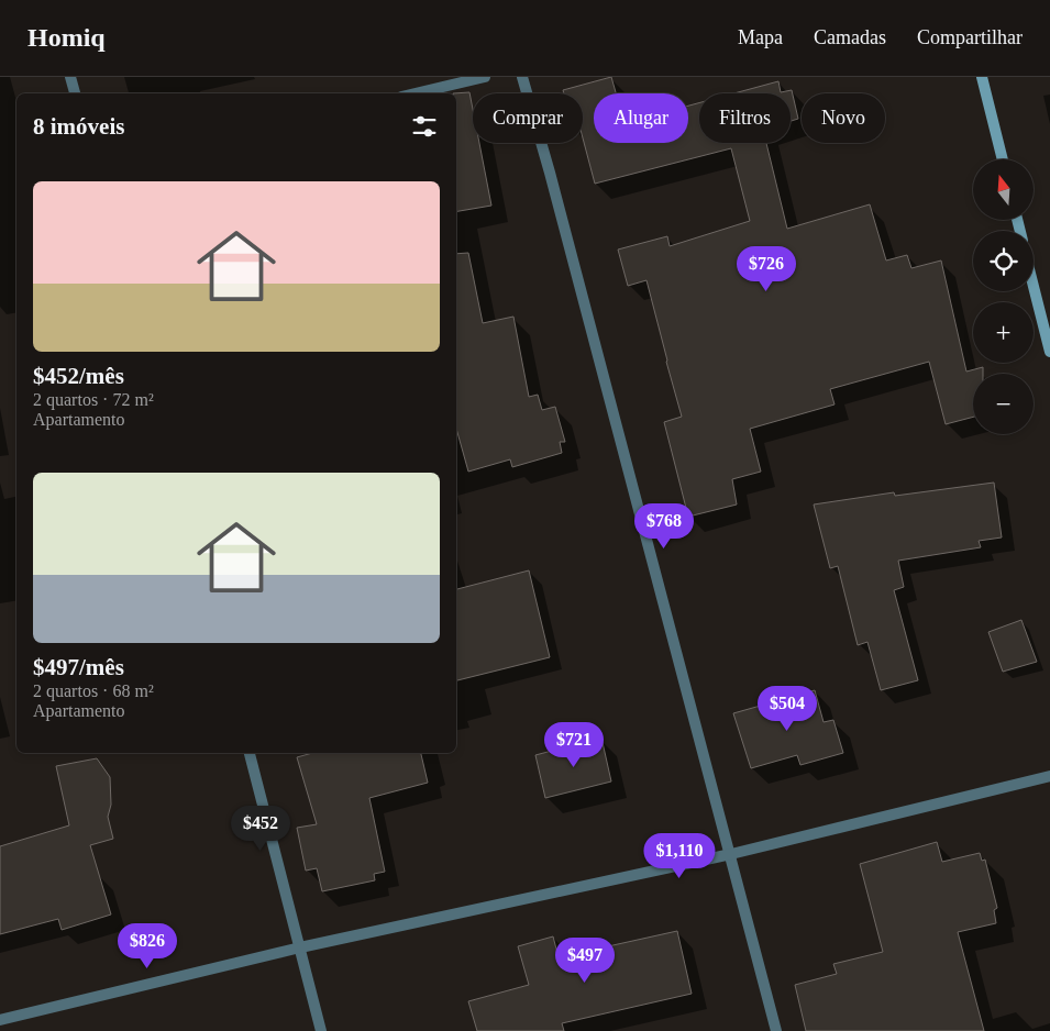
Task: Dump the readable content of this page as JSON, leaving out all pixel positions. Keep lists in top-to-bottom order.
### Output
{
  "north": "top",
  "page": {
    "header": "Homiq",
    "nav": ["Mapa", "Camadas", "Compartilhar"],
    "chip": [
      "Comprar",
      "Alugar",
      "Filtros",
      "Novo"
    ],
    "heading": "8 imóveis",
    "map_buttons": ["+", "−"],
    "list": [
      {
        "name": "$452/mês",
        "note": "2 quartos · 72 m² · Apartamento"
      },
      {
        "name": "$497/mês",
        "note": "2 quartos · 68 m² · Apartamento"
      }
    ],
    "price": [
      "$726",
      "$768",
      "$504",
      "$721",
      "$452",
      "$1,110",
      "$826",
      "$497"
    ]
  }
}
